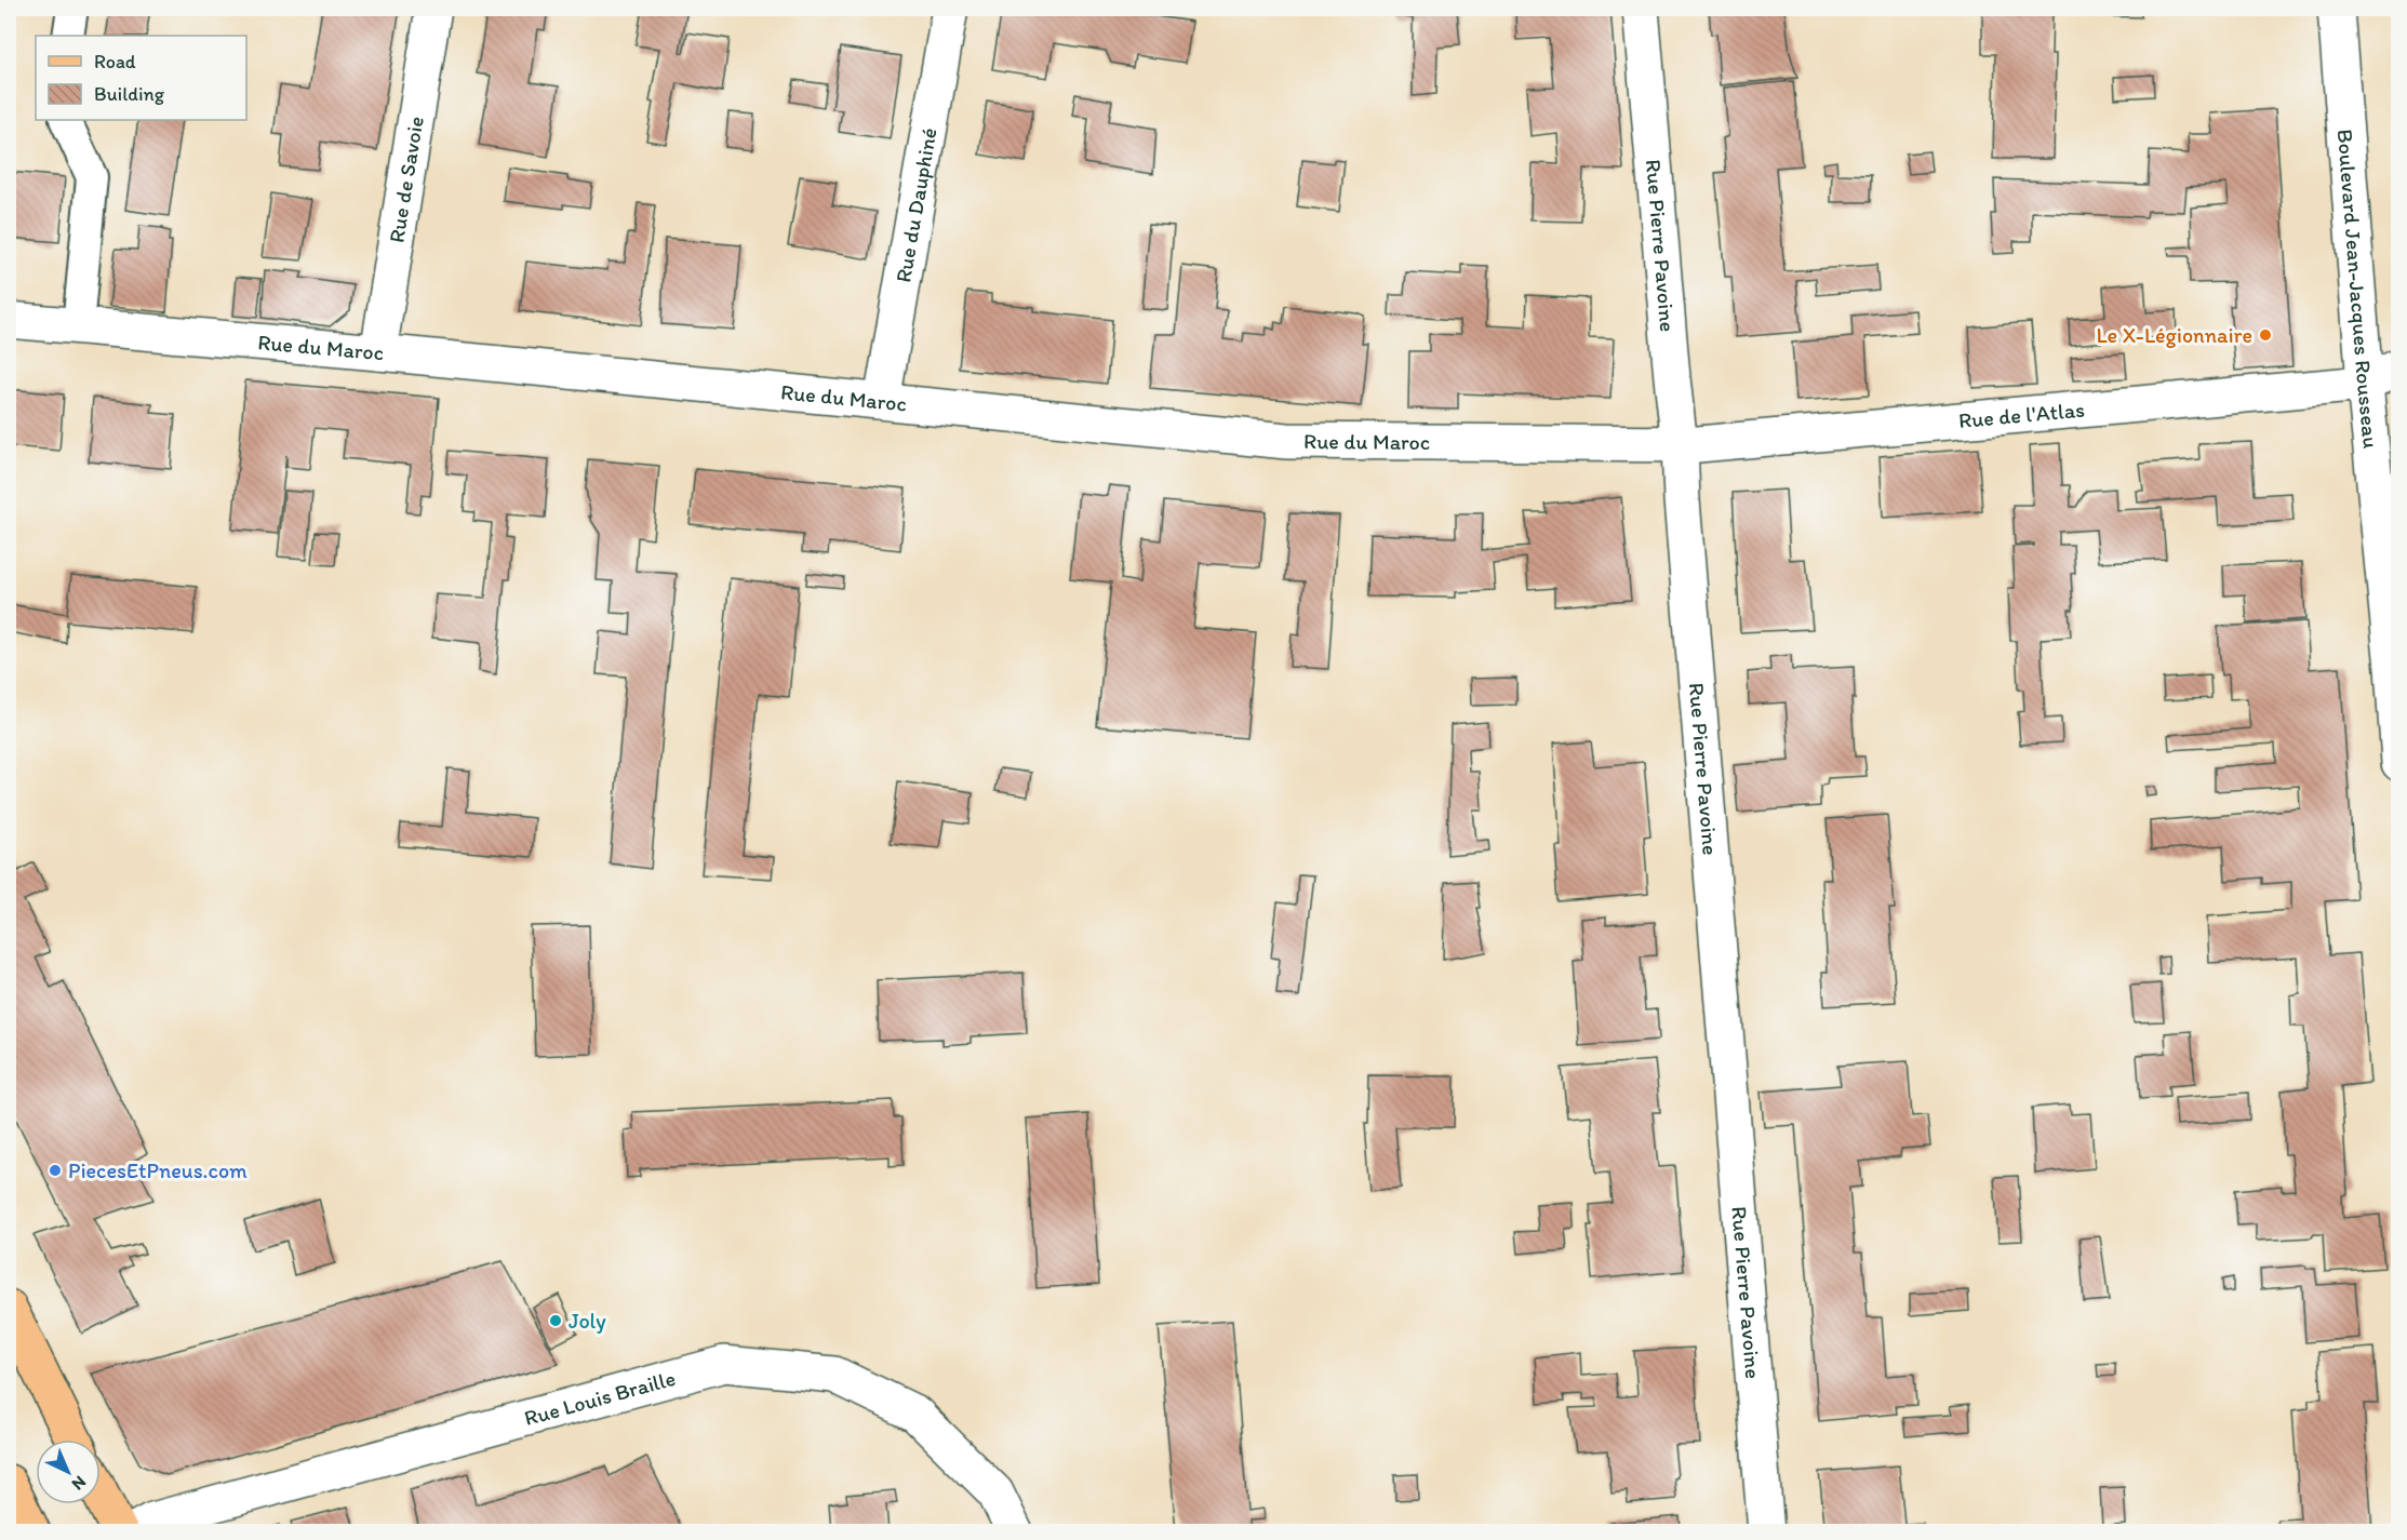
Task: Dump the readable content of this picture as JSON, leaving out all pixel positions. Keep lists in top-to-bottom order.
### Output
{
  "streets": {
    "street": [
      "Rue de Savoie",
      "Rue du Dauphiné",
      "Rue Pierre Pavoine",
      "Boulevard Jean-Jacques Rousseau",
      "Rue du Maroc",
      "Rue de l'Atlas",
      "Rue Louis Braille"
    ]
  },
  "crossings": [
    ["Rue de Savoie", "Rue du Maroc"],
    ["Rue du Dauphiné", "Rue du Maroc"],
    ["Rue Pierre Pavoine", "Rue du Maroc"],
    ["Rue Pierre Pavoine", "Rue de l'Atlas"],
    ["Boulevard Jean-Jacques Rousseau", "Rue de l'Atlas"],
    ["Rue du Maroc", "Rue de l'Atlas"]
  ],
  "places": ["Le X-Légionnaire", "PiecesEtPneus.com", "Joly"],
  "legend": ["Road", "Building"],
  "north": "bottom right"
}
